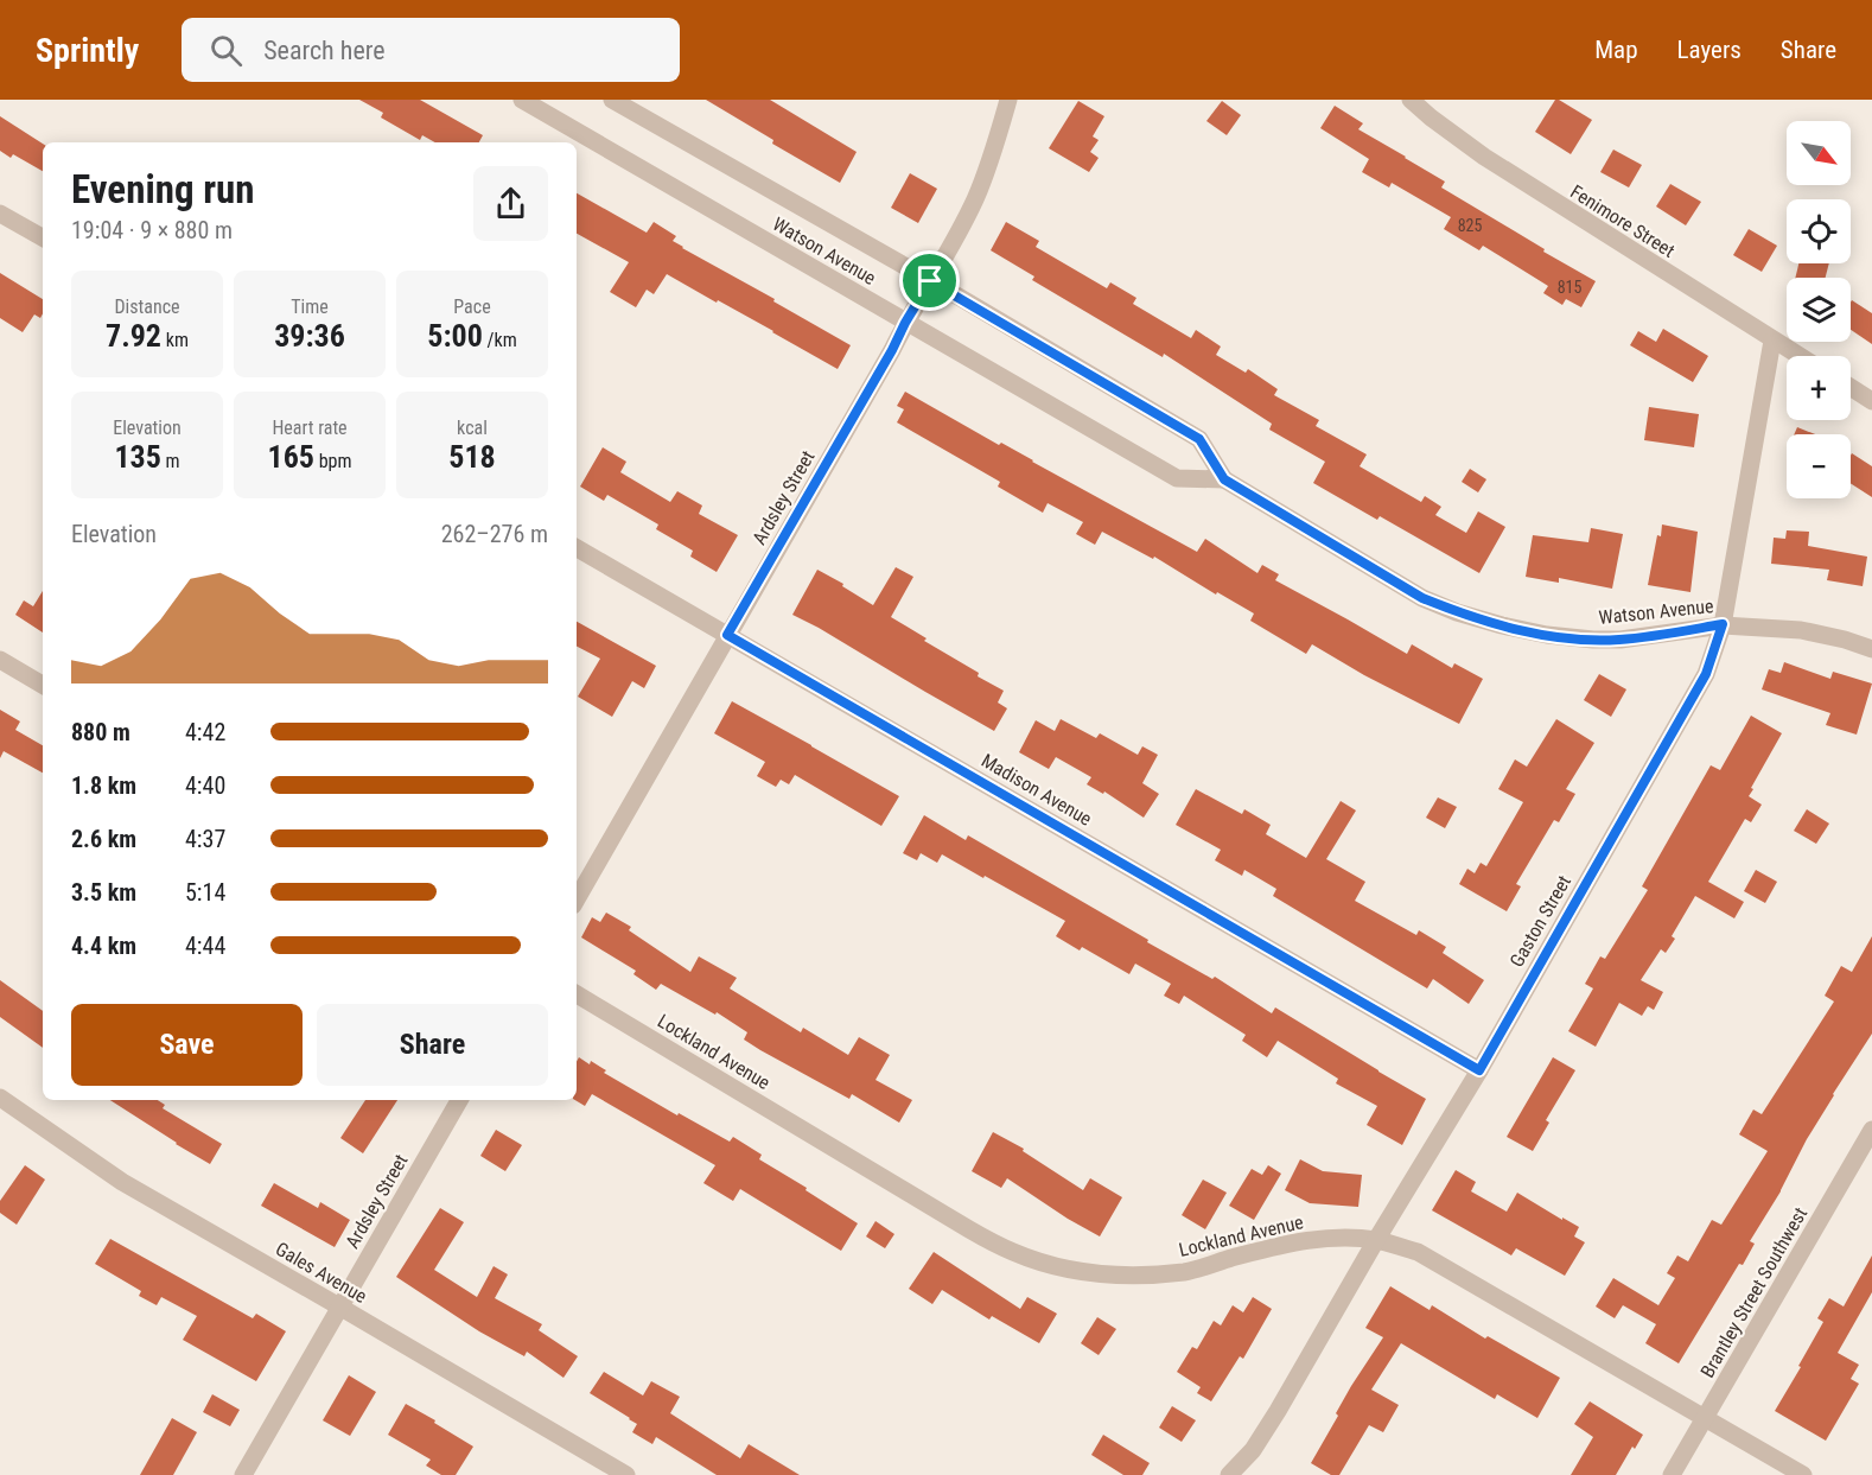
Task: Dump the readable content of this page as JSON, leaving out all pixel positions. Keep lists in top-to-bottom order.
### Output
{
  "streets": {
    "street": [
      "Fenimore Street",
      "Watson Avenue",
      "Ardsley Street",
      "Madison Avenue",
      "Gaston Street",
      "Lockland Avenue",
      "Gales Avenue",
      "Brantley Street Southwest"
    ]
  },
  "crossings": [
    ["Fenimore Street", "Gaston Street"],
    ["Watson Avenue", "Ardsley Street"],
    ["Watson Avenue", "Gaston Street"],
    ["Ardsley Street", "Madison Avenue"],
    ["Ardsley Street", "Gales Avenue"],
    ["Madison Avenue", "Gaston Street"],
    ["Gaston Street", "Lockland Avenue"],
    ["Lockland Avenue", "Brantley Street Southwest"]
  ],
  "house_numbers": ["825", "815"],
  "north": "bottom right",
  "page": {
    "header": "Sprintly",
    "search": "Search here",
    "nav": ["Map", "Layers", "Share"],
    "map_buttons": ["+", "−"],
    "heading": ["Evening run", "19:04 · 9 × 880 m"],
    "stats": [
      ["Distance", "7.92 km"],
      ["Time", "39:36"],
      ["Pace", "5:00 /km"],
      ["Elevation", "135 m"],
      ["Heart rate", "165 bpm"],
      ["kcal", "518"]
    ],
    "chart": ["Elevation", "262–276 m"],
    "list": [
      {
        "name": "880 m",
        "note": "4:42"
      },
      {
        "name": "1.8 km",
        "note": "4:40"
      },
      {
        "name": "2.6 km",
        "note": "4:37"
      },
      {
        "name": "3.5 km",
        "note": "5:14"
      },
      {
        "name": "4.4 km",
        "note": "4:44"
      }
    ],
    "buttons": ["Save", "Share"]
  }
}
